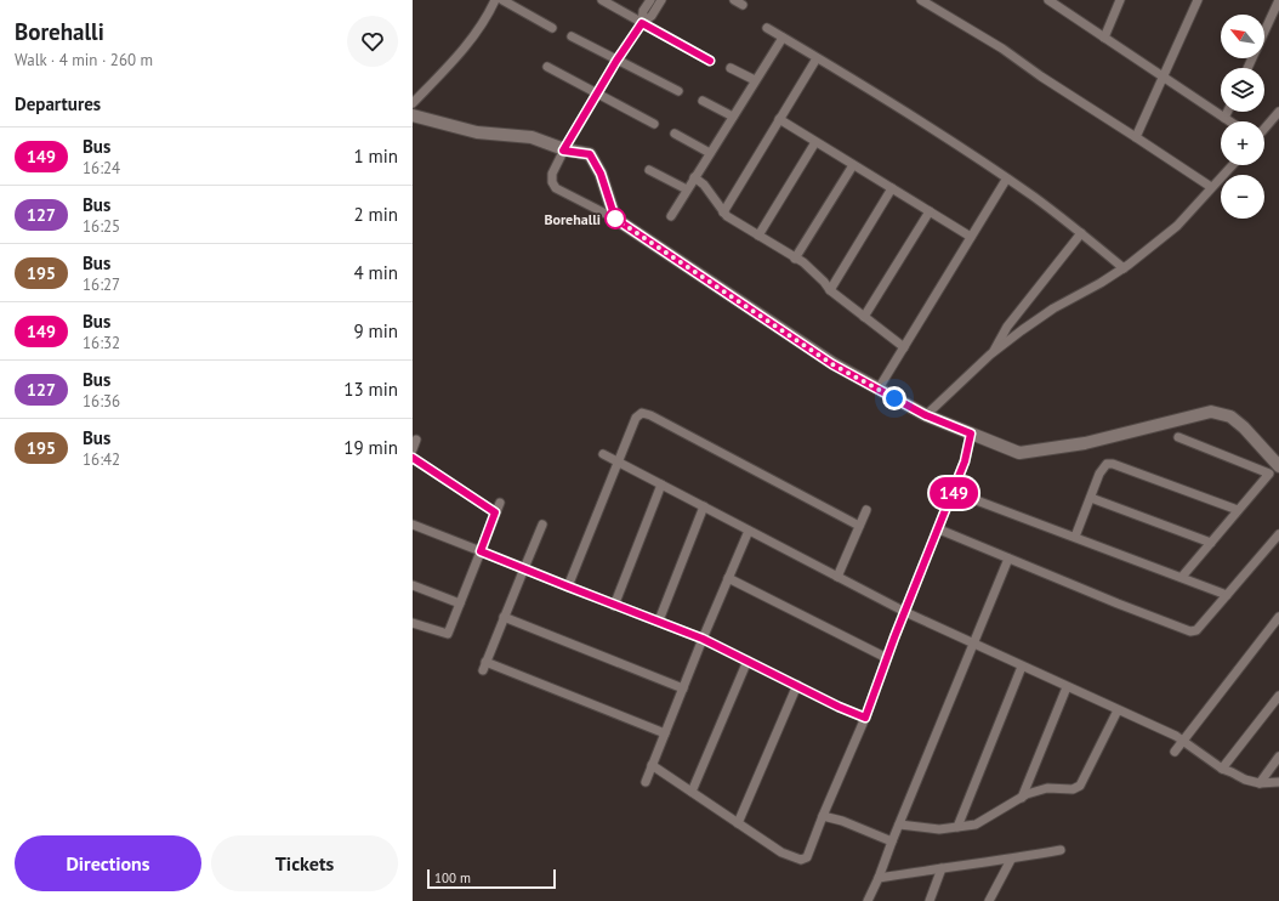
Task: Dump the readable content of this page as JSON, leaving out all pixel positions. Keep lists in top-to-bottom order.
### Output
{
  "places": ["Borehalli"],
  "lines": ["bus line 149"],
  "scale_bar": "100 m",
  "north": "top left",
  "page": {
    "heading": [
      ["Borehalli", "Walk · 4 min · 260 m"],
      "Departures"
    ],
    "on_map": "149",
    "map_buttons": ["+", "−"],
    "list": [
      {
        "mark": "149",
        "name": "Bus",
        "note": "16:24",
        "value": "1 min"
      },
      {
        "mark": "127",
        "name": "Bus",
        "note": "16:25",
        "value": "2 min"
      },
      {
        "mark": "195",
        "name": "Bus",
        "note": "16:27",
        "value": "4 min"
      },
      {
        "mark": "149",
        "name": "Bus",
        "note": "16:32",
        "value": "9 min"
      },
      {
        "mark": "127",
        "name": "Bus",
        "note": "16:36",
        "value": "13 min"
      },
      {
        "mark": "195",
        "name": "Bus",
        "note": "16:42",
        "value": "19 min"
      }
    ],
    "buttons": ["Directions", "Tickets"],
    "scale": "100 m"
  }
}
